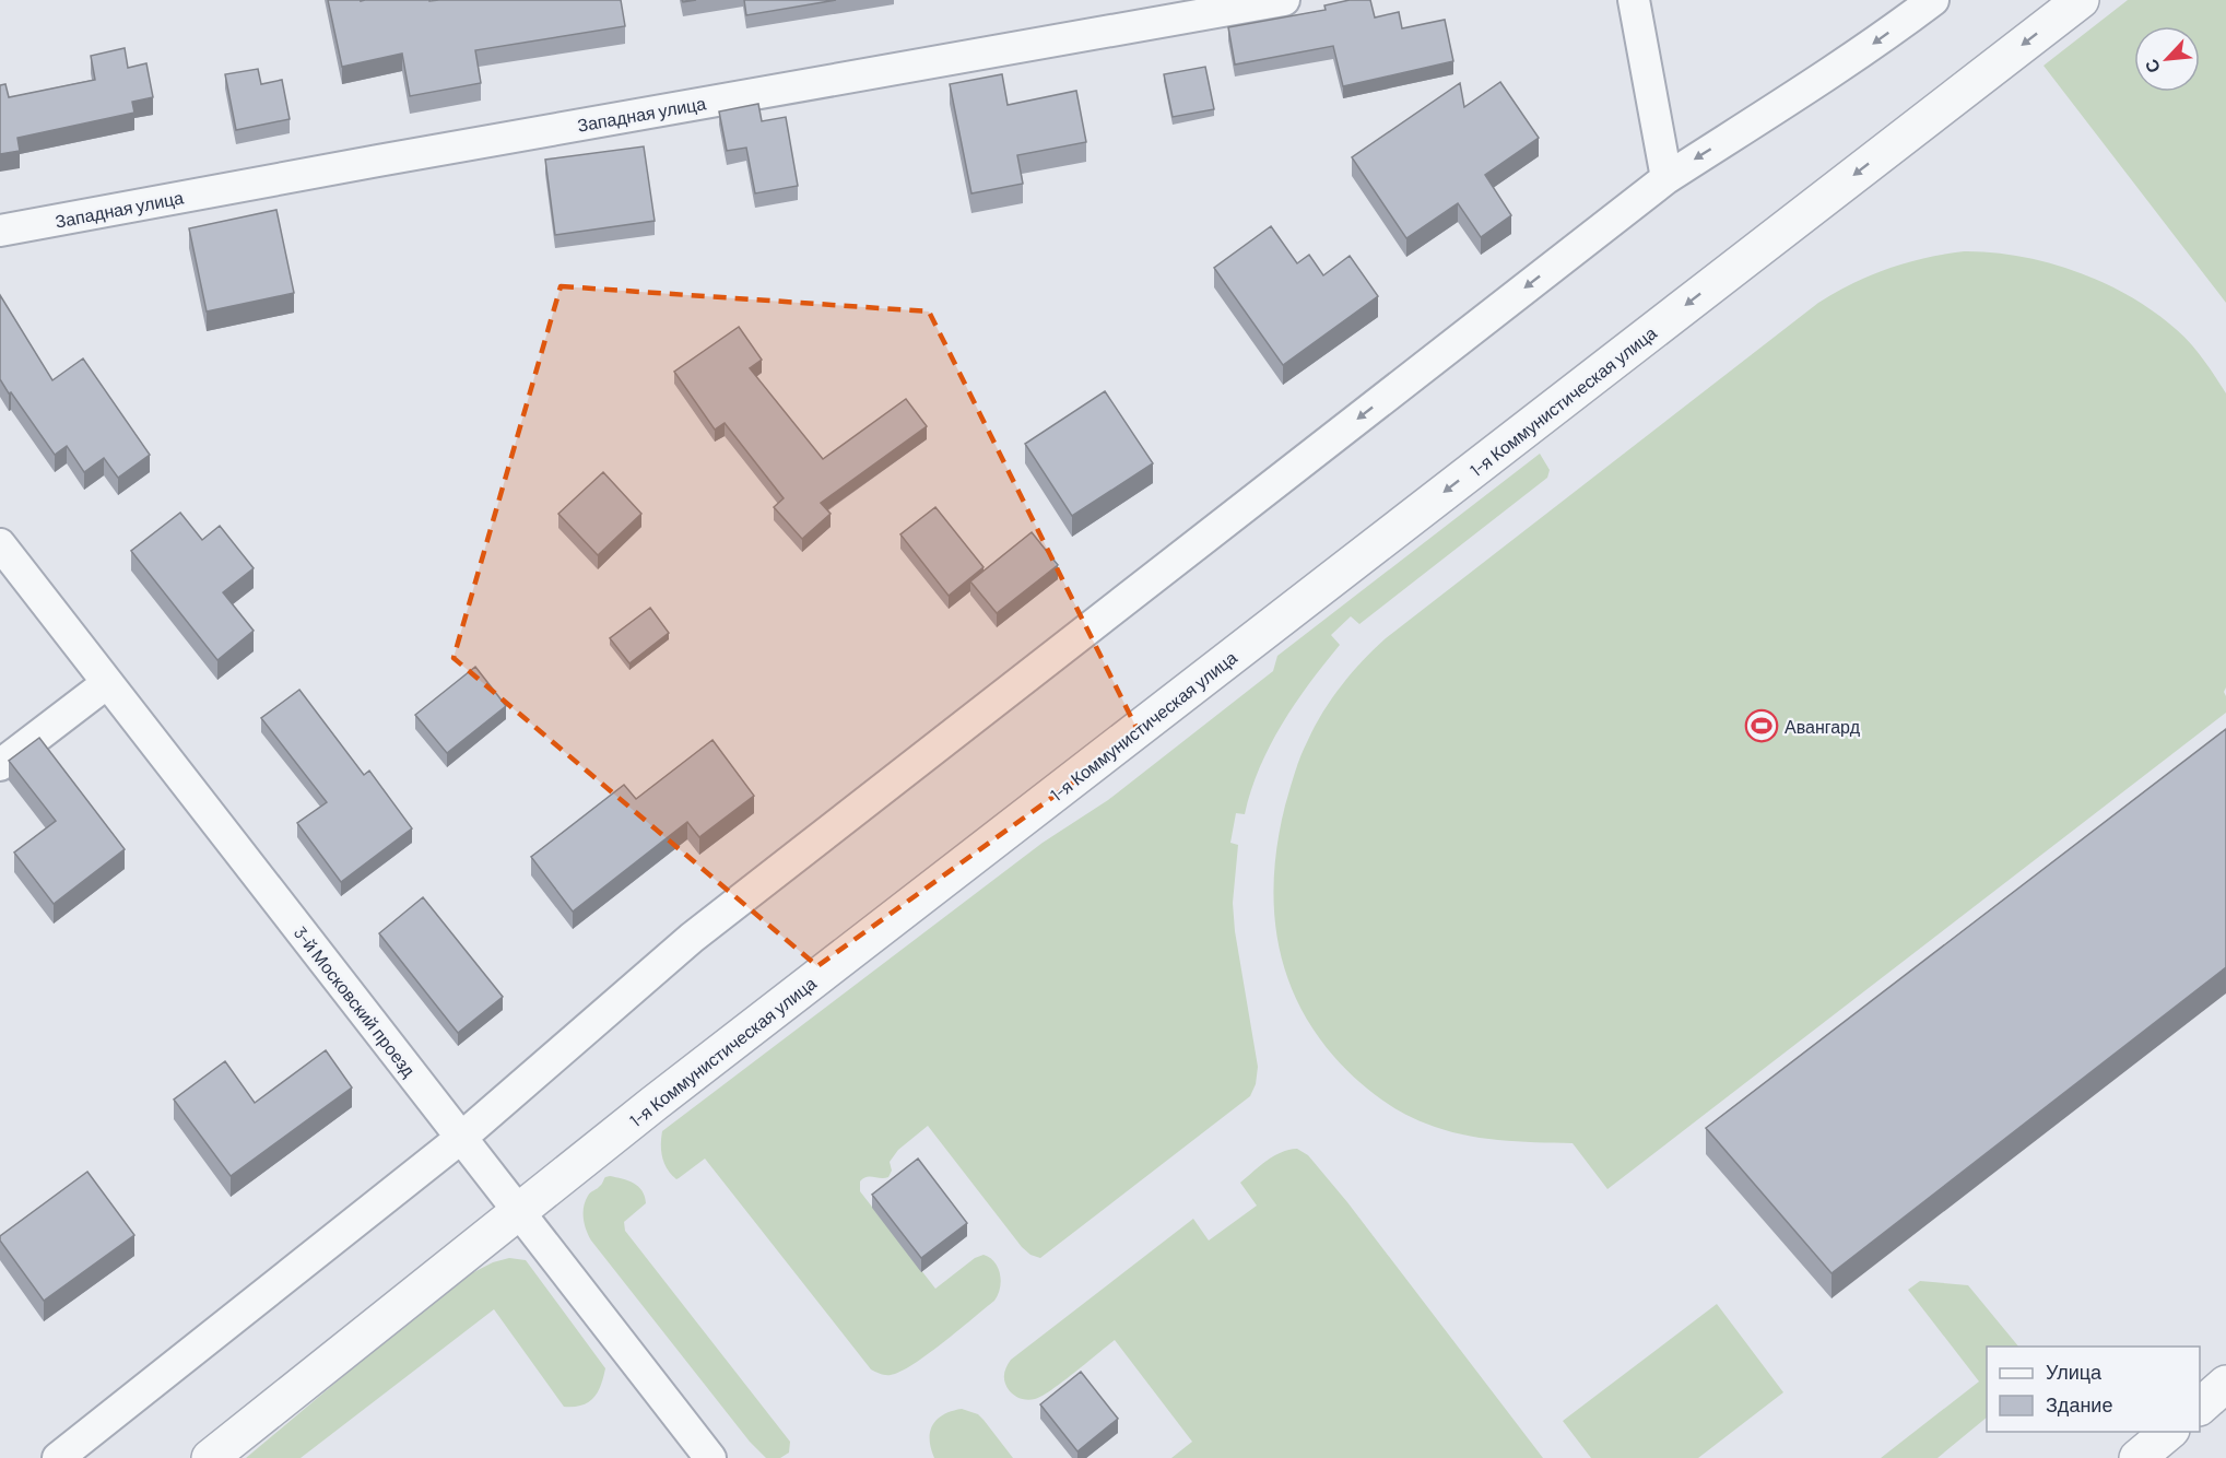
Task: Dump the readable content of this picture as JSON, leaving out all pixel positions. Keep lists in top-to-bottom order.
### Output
{
  "streets": {
    "street": ["Западная улица", "1-я Коммунистическая улица", "3-й Московский проезд"]
  },
  "crossings": [
    ["1-я Коммунистическая улица", "3-й Московский проезд"]
  ],
  "places": {
    "sports": ["Авангард"]
  },
  "legend": ["Улица", "Здание"],
  "north": "bottom left"
}
